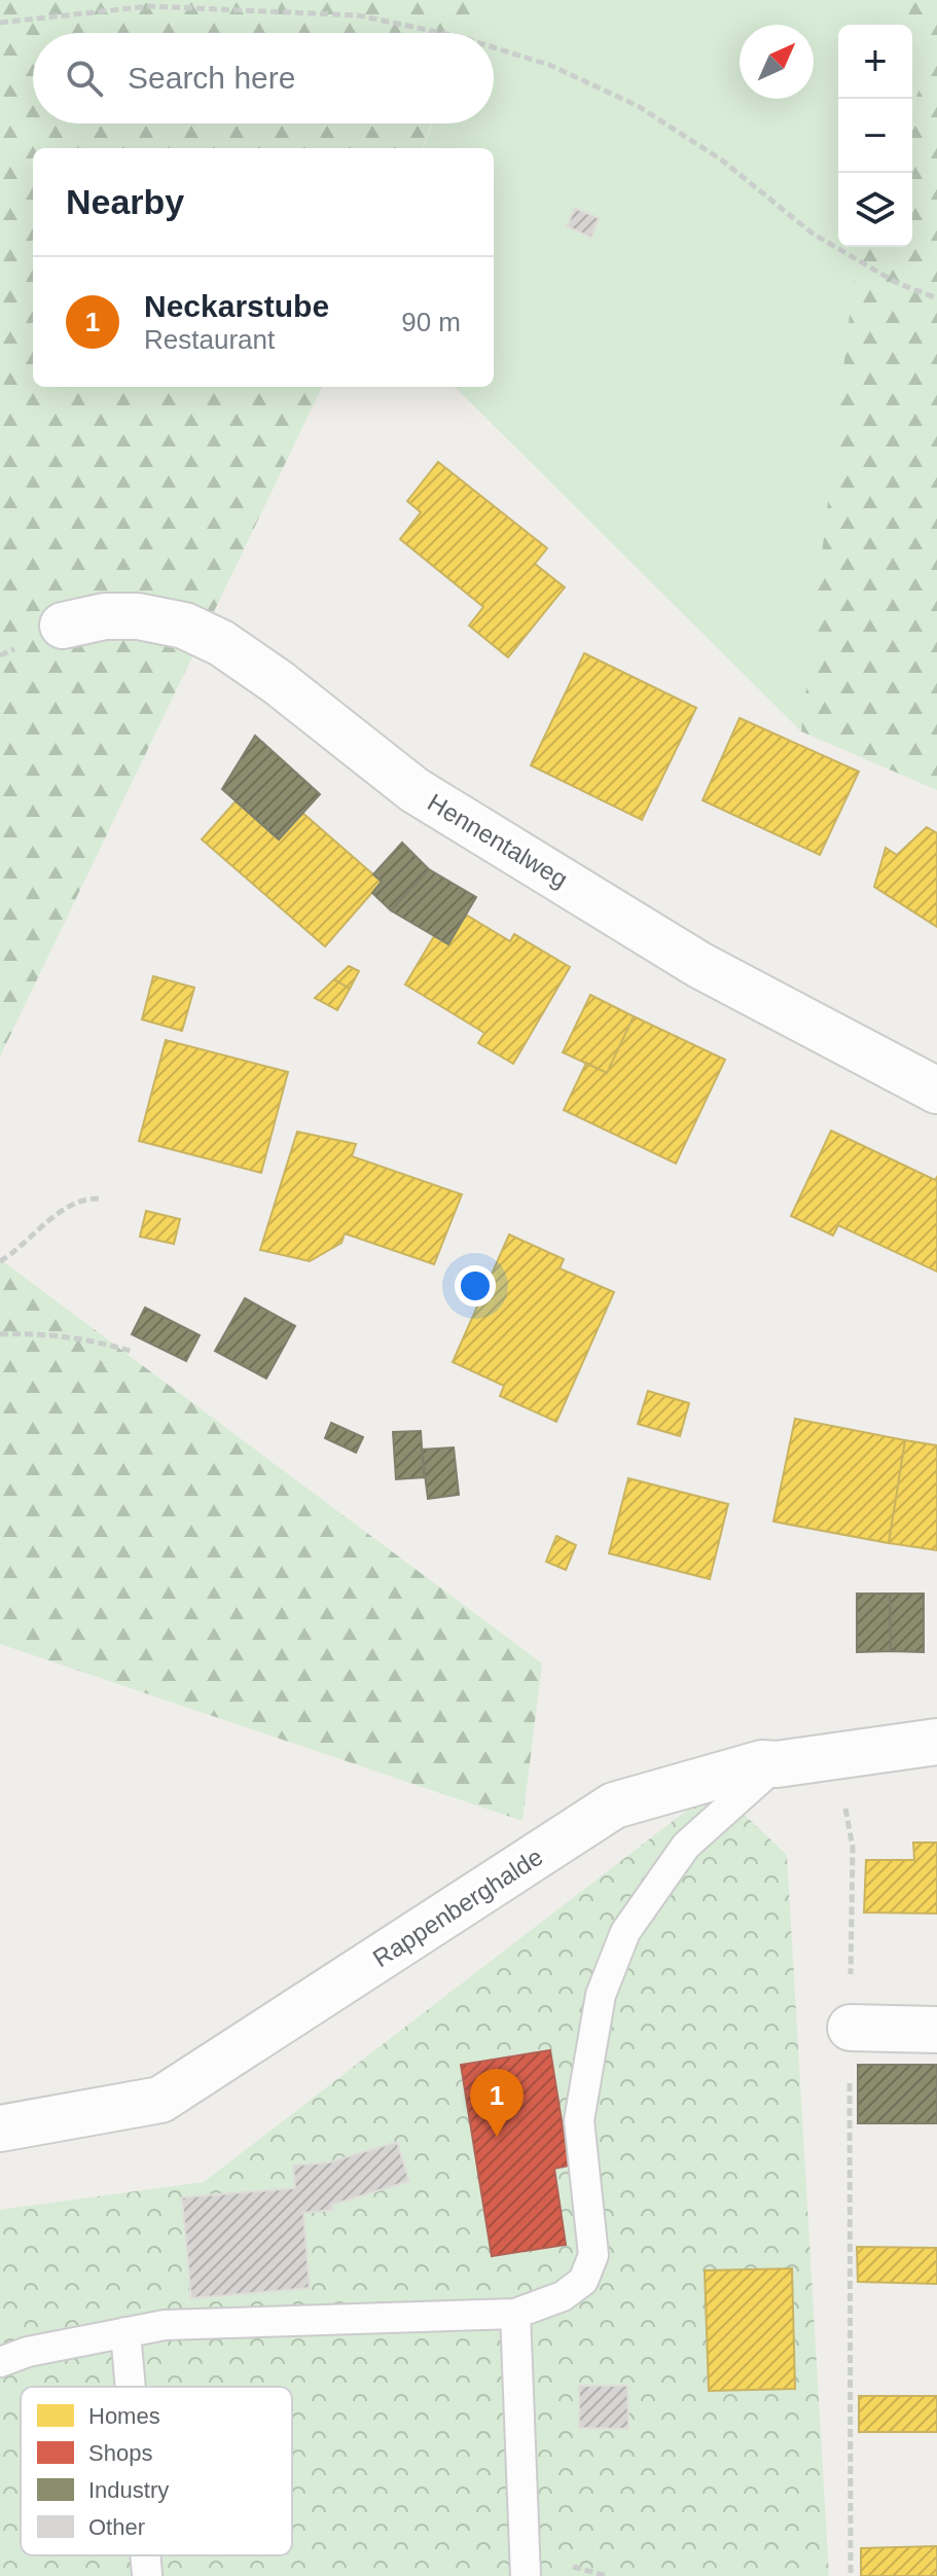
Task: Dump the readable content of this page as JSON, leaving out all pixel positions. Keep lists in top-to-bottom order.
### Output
{
  "streets": {
    "street": ["Hennentalweg", "Rappenberghalde"]
  },
  "legend": [
    "Homes",
    "Shops",
    "Industry",
    "Other"
  ],
  "north": "top right",
  "page": {
    "map_buttons": ["+", "−"],
    "search": "Search here",
    "heading": "Nearby",
    "list": [
      {
        "mark": "1",
        "name": "Neckarstube",
        "note": "Restaurant",
        "value": "90 m"
      }
    ],
    "pins": "1"
  }
}
